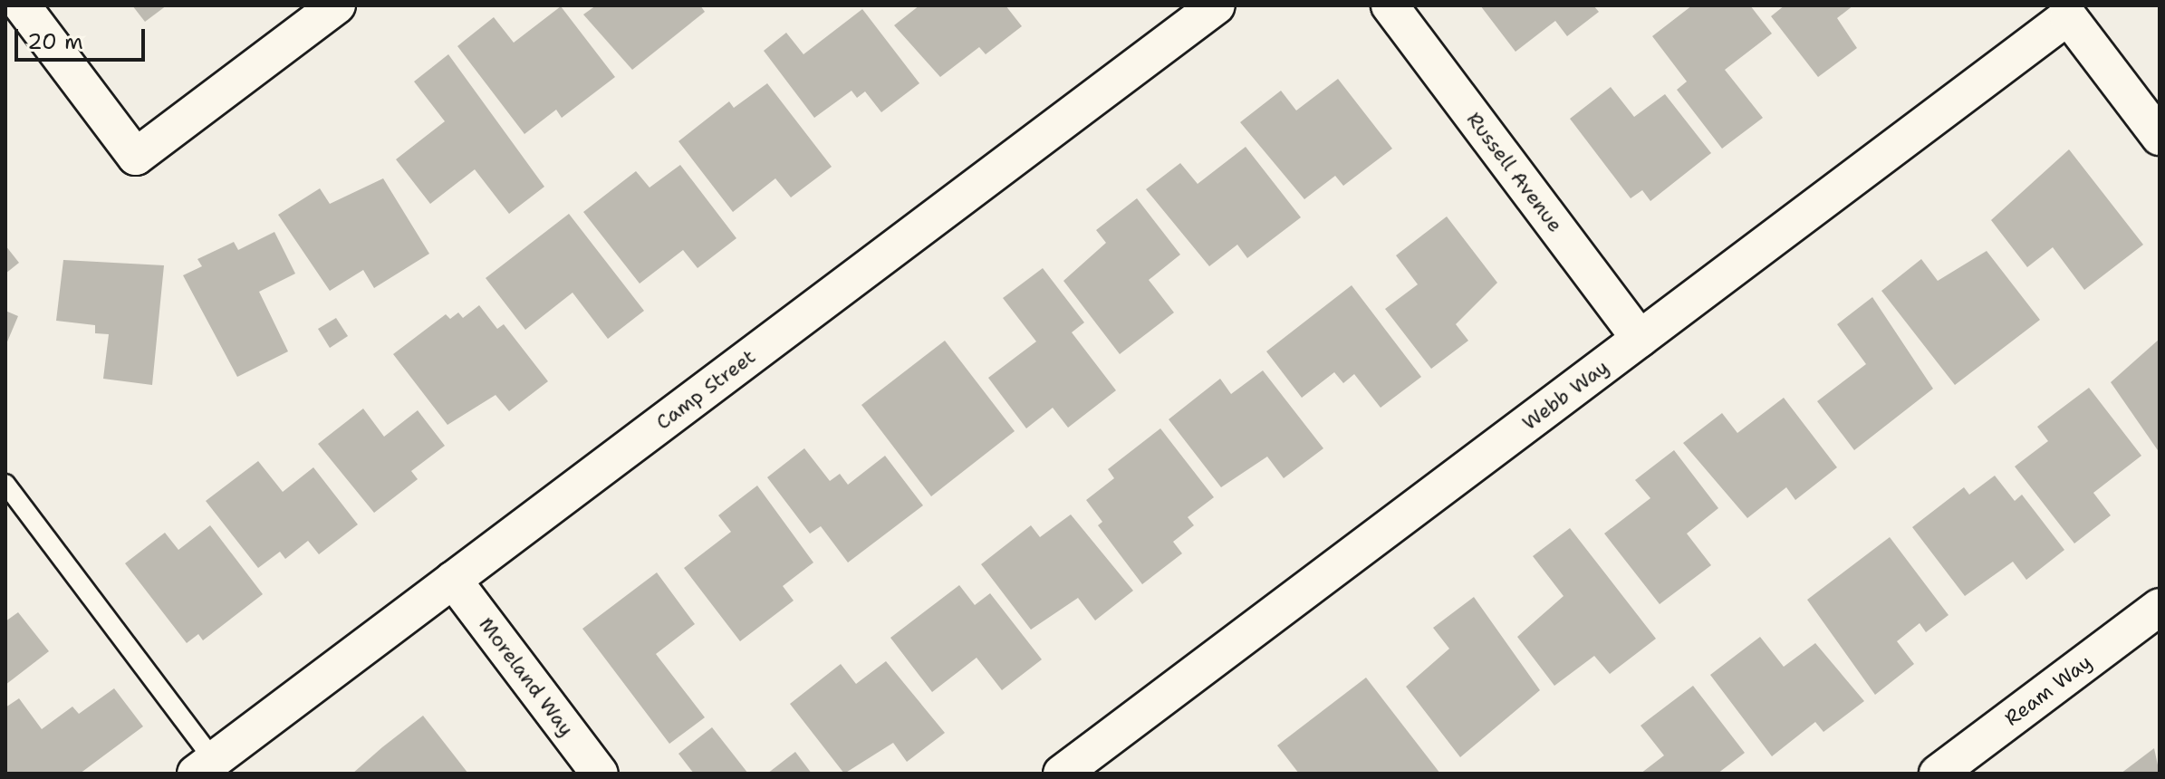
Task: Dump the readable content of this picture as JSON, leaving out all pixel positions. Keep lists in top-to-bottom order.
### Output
{
  "streets": {
    "street": [
      "Russell Avenue",
      "Camp Street",
      "Webb Way",
      "Moreland Way",
      "Ream Way"
    ]
  },
  "crossings": [
    ["Russell Avenue", "Webb Way"],
    ["Camp Street", "Moreland Way"]
  ],
  "scale_bar": "20 m"
}
